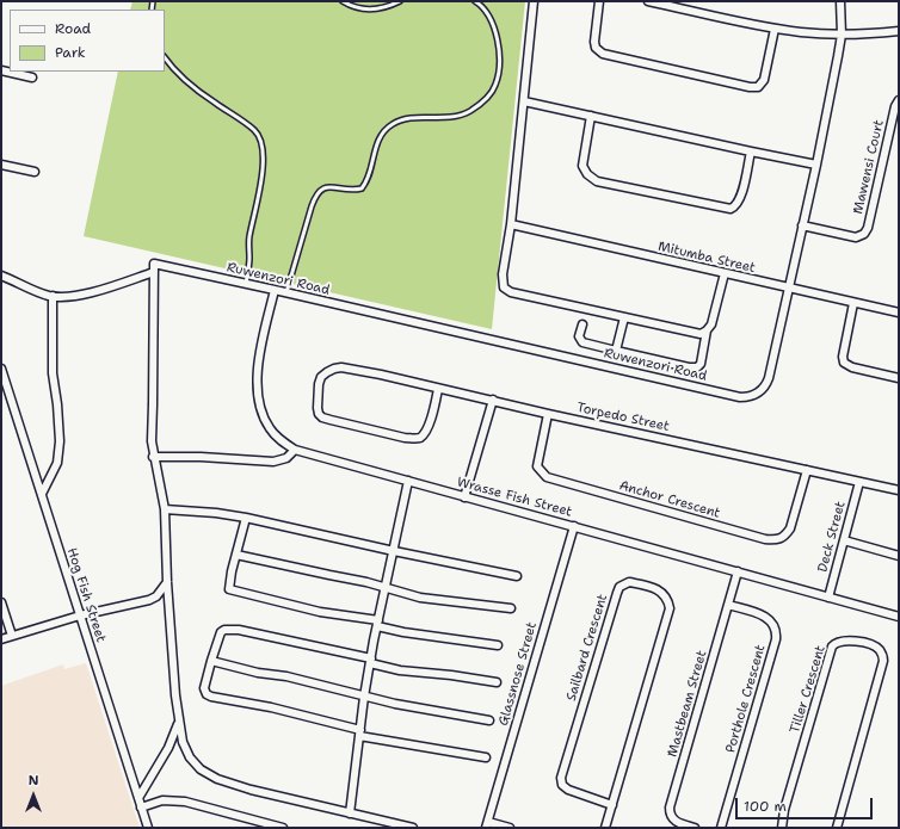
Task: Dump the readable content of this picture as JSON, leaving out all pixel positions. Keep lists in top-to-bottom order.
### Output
{
  "streets": {
    "street": [
      "Mawensi Court",
      "Mitumba Street",
      "Ruwenzori Road",
      "Torpedo Street",
      "Wrasse Fish Street",
      "Anchor Crescent",
      "Deck Street",
      "Hog Fish Street",
      "Sailbard Crescent",
      "Glassnose Street",
      "Tiller Crescent",
      "Porthole Crescent",
      "Mastbeam Street"
    ]
  },
  "crossings": [
    ["Mawensi Court", "Ruwenzori Road"],
    ["Mitumba Street", "Ruwenzori Road"],
    ["Ruwenzori Road", "Wrasse Fish Street"],
    ["Torpedo Street", "Anchor Crescent"],
    ["Torpedo Street", "Deck Street"],
    ["Wrasse Fish Street", "Deck Street"],
    ["Wrasse Fish Street", "Glassnose Street"],
    ["Wrasse Fish Street", "Mastbeam Street"],
    ["Porthole Crescent", "Mastbeam Street"]
  ],
  "legend": ["Road", "Park"],
  "scale_bar": "100 m",
  "north": "top"
}
